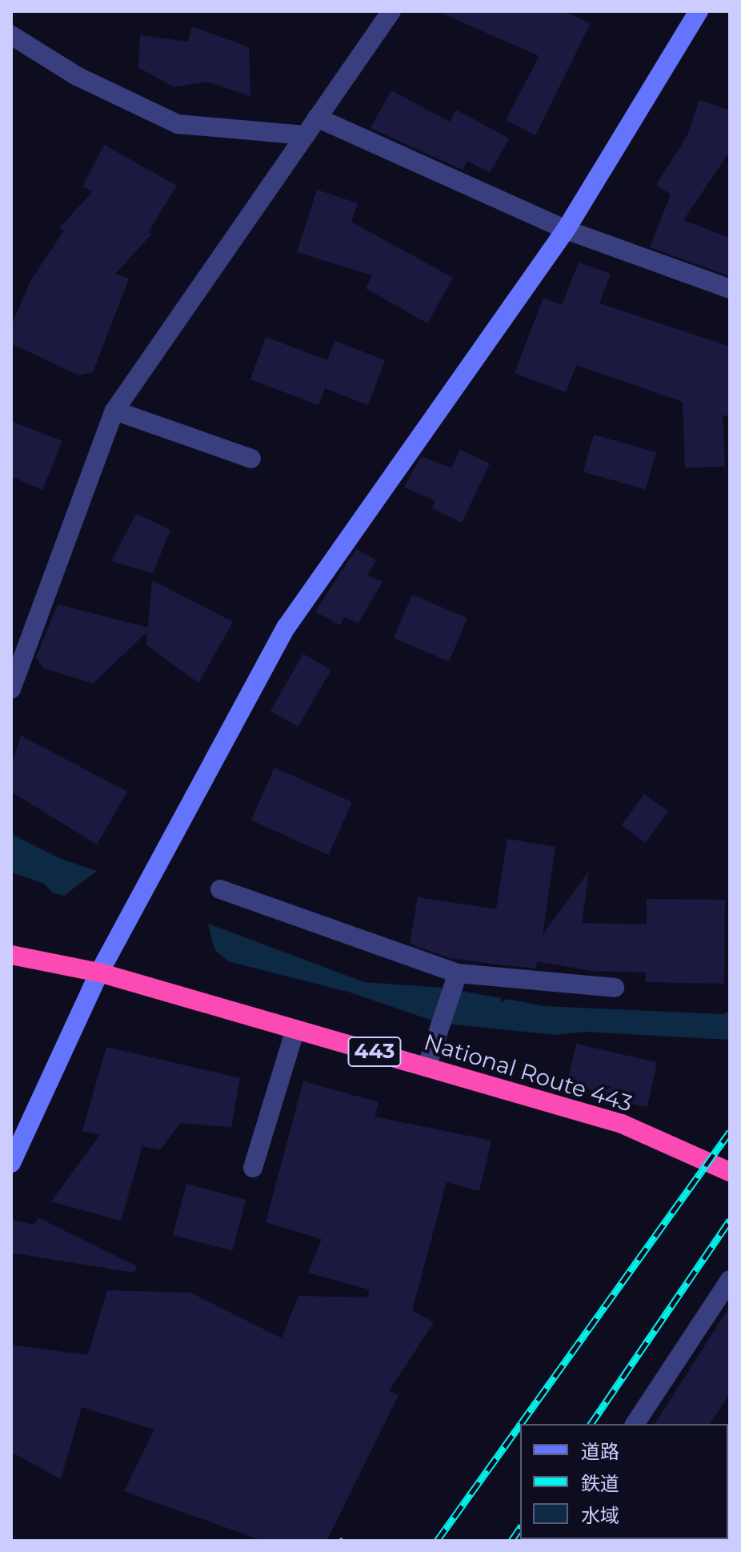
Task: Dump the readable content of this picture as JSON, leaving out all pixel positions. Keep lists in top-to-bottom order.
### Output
{
  "streets": {
    "highway": ["443", "National Route 443"]
  },
  "legend": ["道路", "鉄道", "水域"]
}
